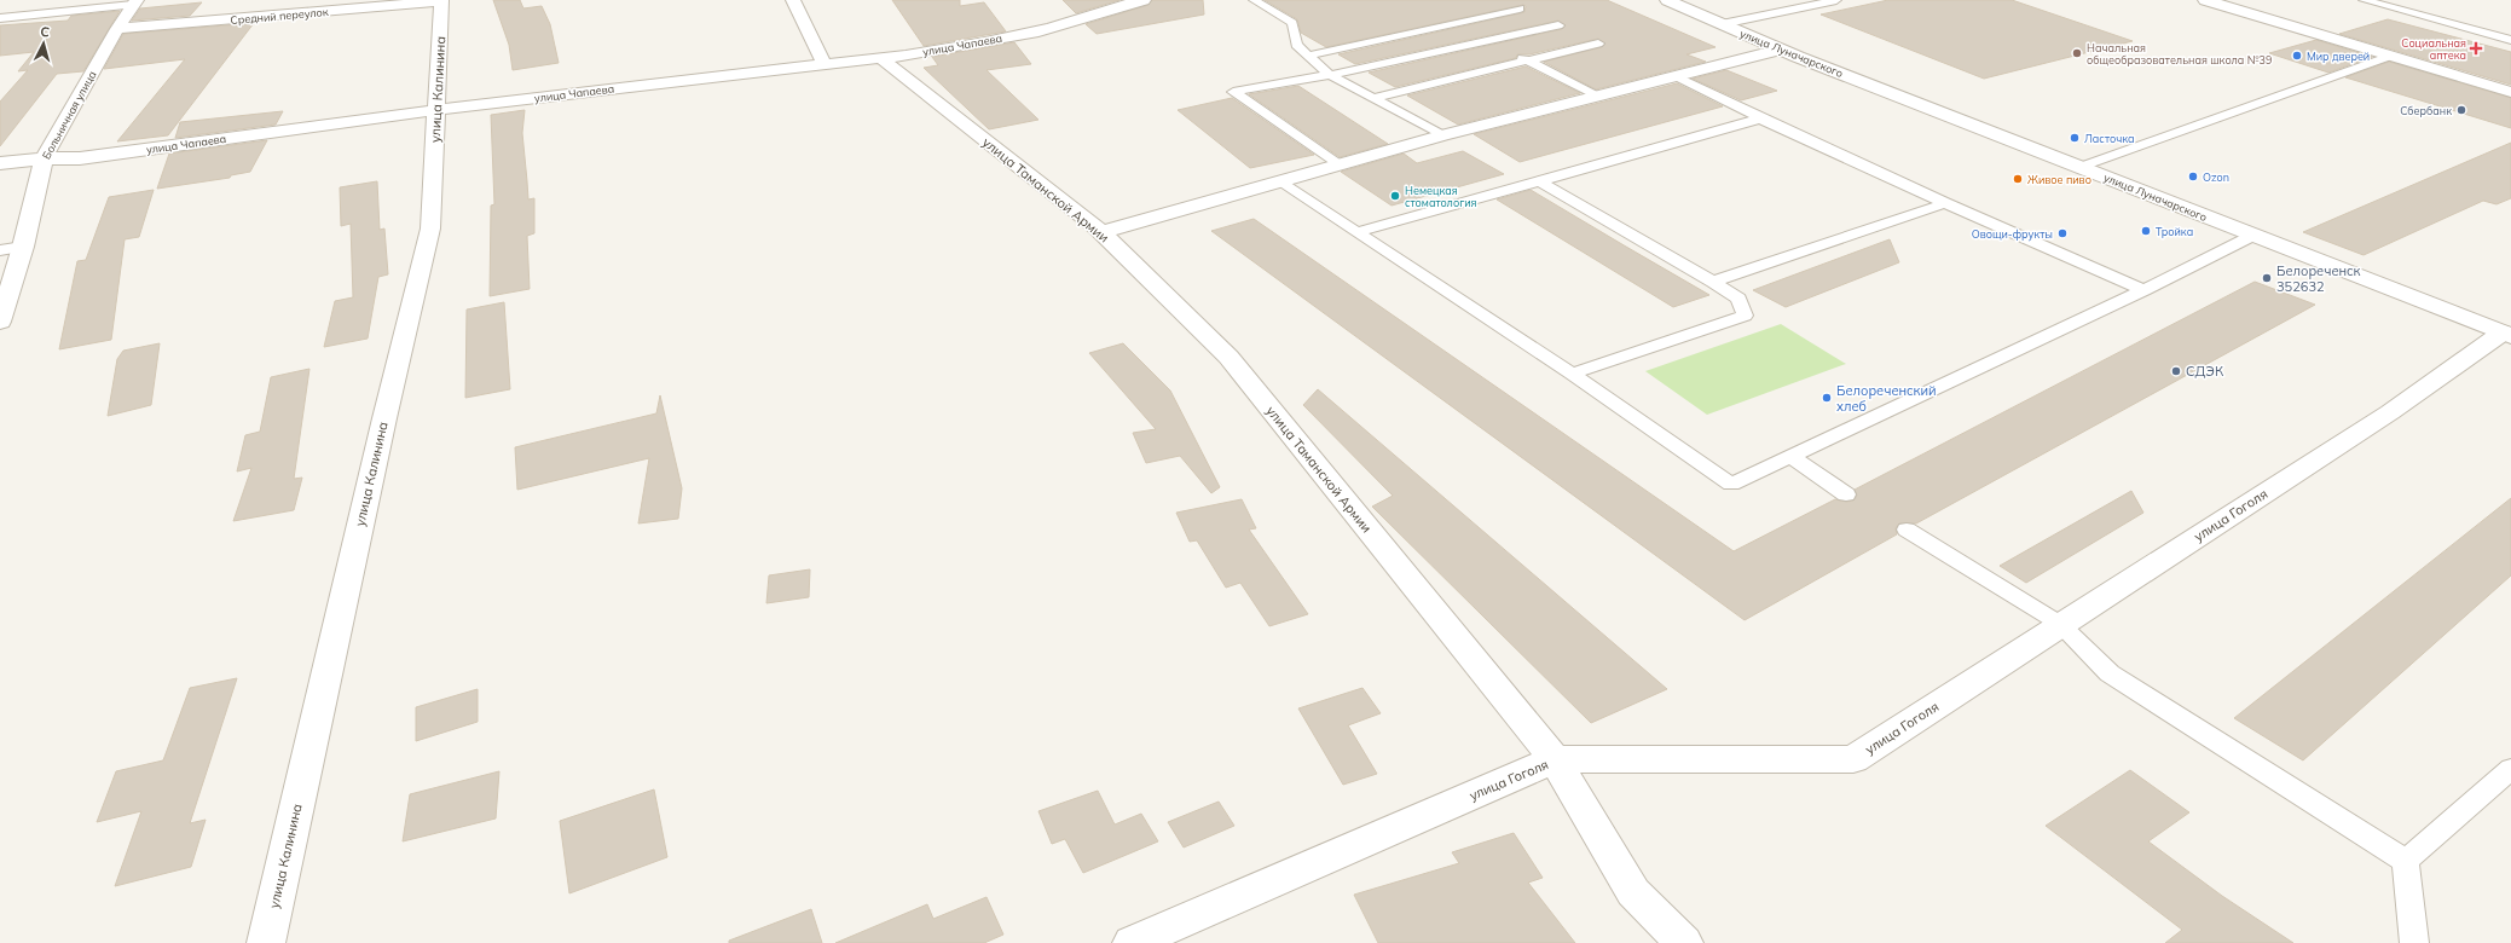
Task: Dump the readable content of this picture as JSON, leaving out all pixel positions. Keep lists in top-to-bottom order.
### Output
{
  "streets": {
    "street": [
      "Средний переулок",
      "улица Чапаева",
      "улица Луначарского",
      "улица Калинина",
      "Больничная улица",
      "улица Таманской Армии",
      "улица Гоголя"
    ]
  },
  "crossings": [
    ["Средний переулок", "улица Калинина"],
    ["Средний переулок", "Больничная улица"],
    ["улица Чапаева", "улица Калинина"],
    ["улица Чапаева", "Больничная улица"],
    ["улица Чапаева", "улица Таманской Армии"],
    ["улица Луначарского", "улица Гоголя"],
    ["улица Таманской Армии", "улица Гоголя"]
  ],
  "places": {
    "health": ["Социальная аптека"],
    "other": [
      "Начальная общеобразовательная школа №39",
      "Мир дверей",
      "Сбербанк",
      "Ласточка",
      "Ozon",
      "Живое пиво",
      "Немецкая стоматология",
      "Тройка",
      "Овощи-фрукты",
      "Белореченск 352632",
      "СДЭК",
      "Белореченский хлеб"
    ]
  },
  "north": "top"
}
